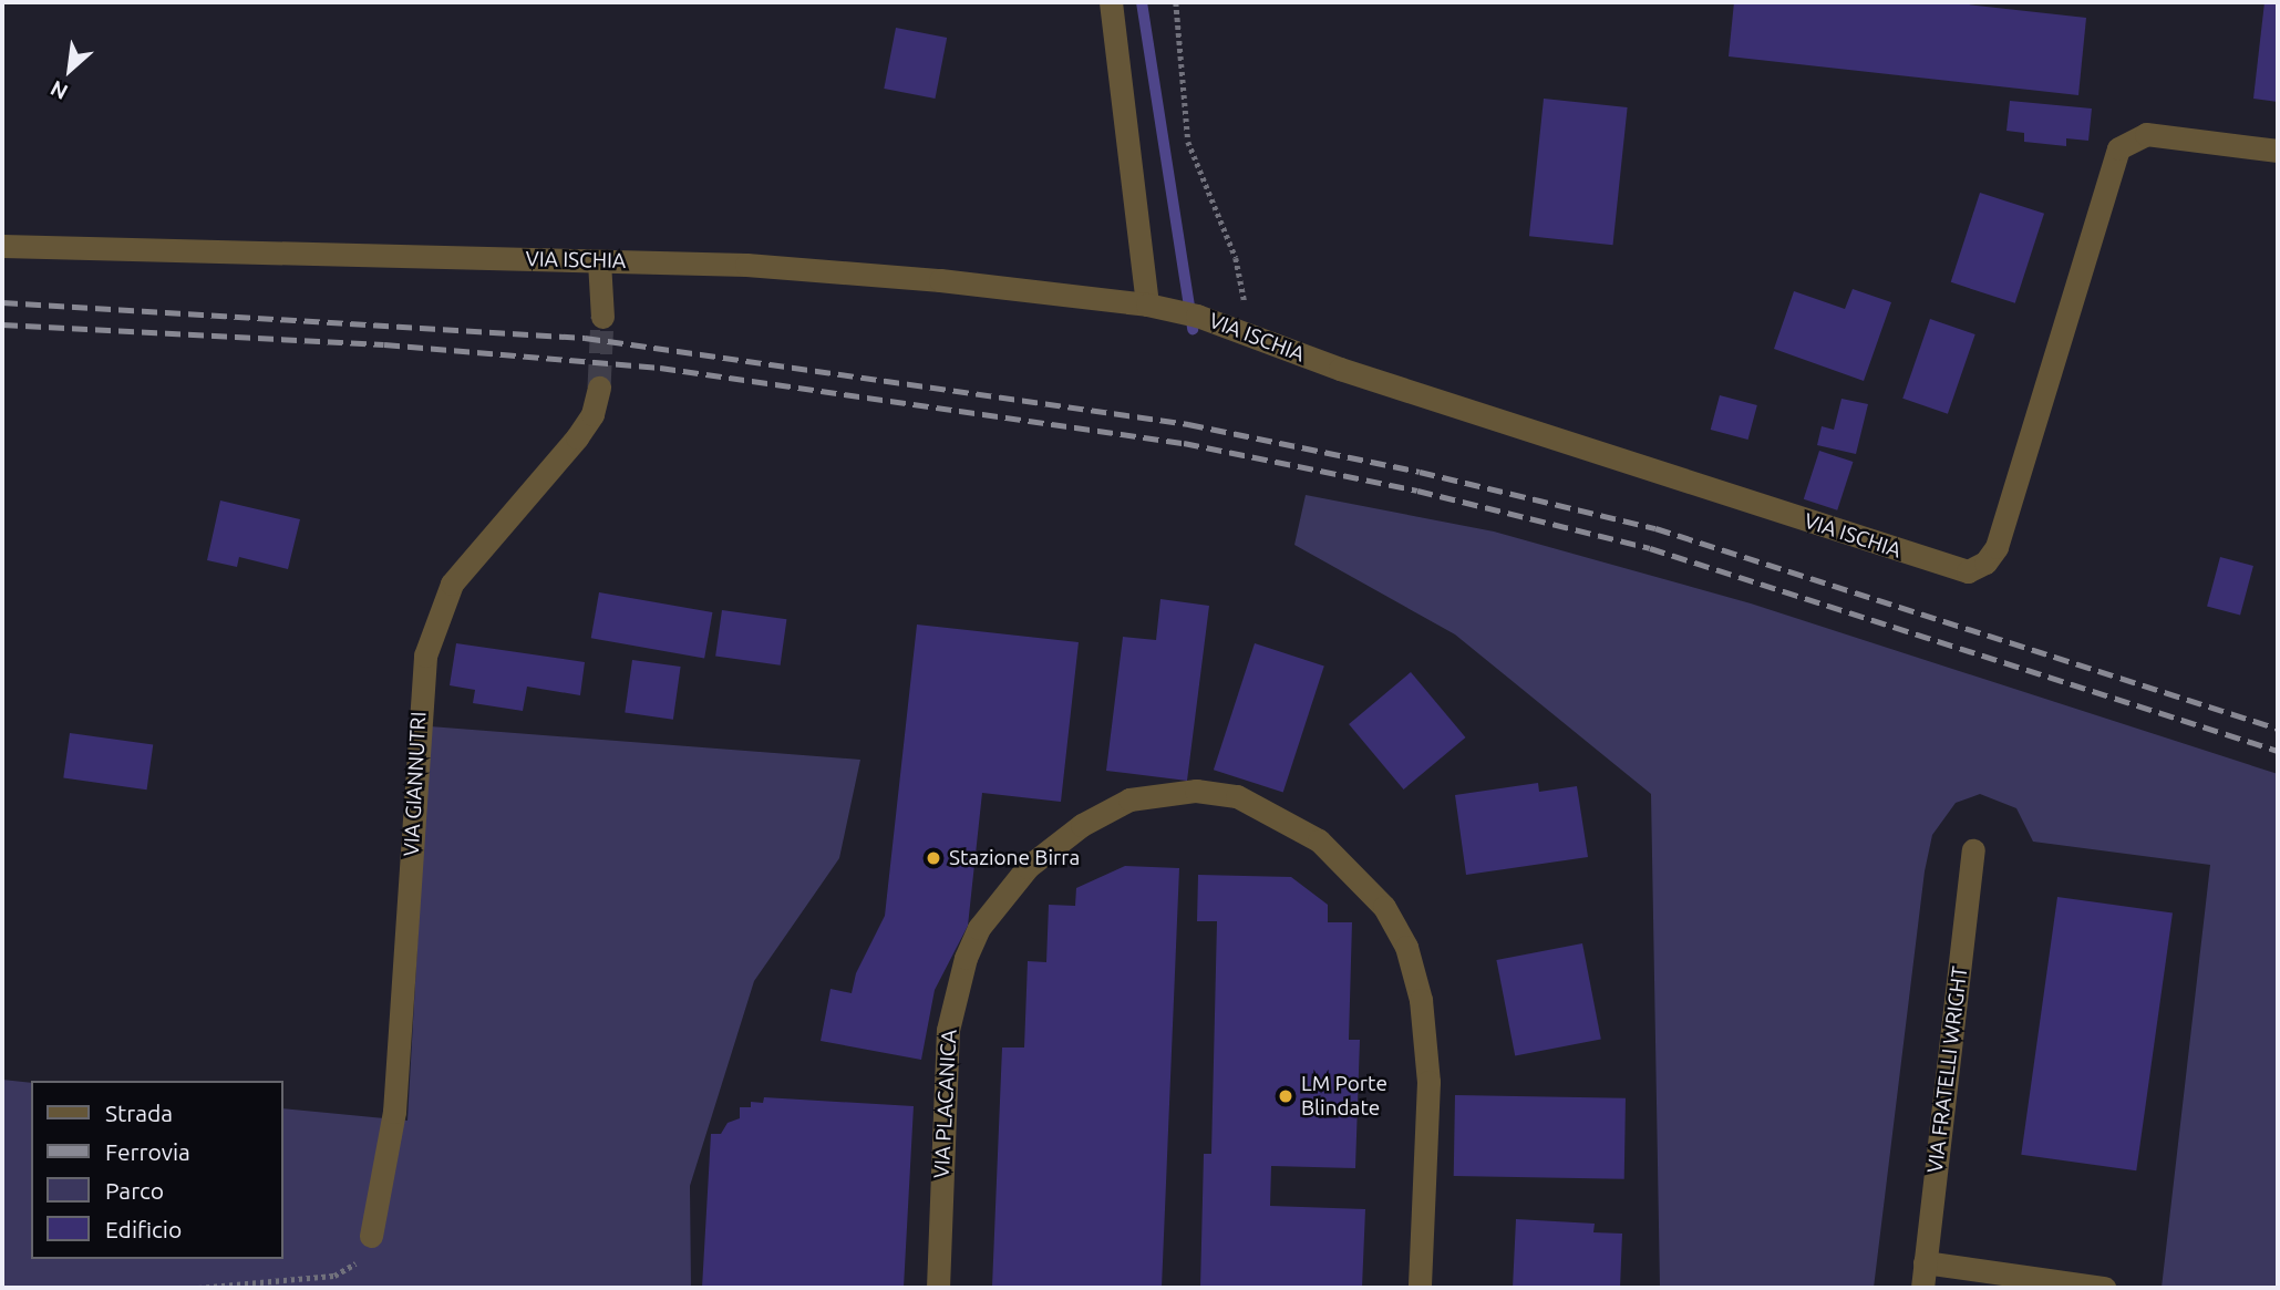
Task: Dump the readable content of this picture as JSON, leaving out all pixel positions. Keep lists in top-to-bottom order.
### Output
{
  "streets": {
    "street": [
      "VIA ISCHIA",
      "VIA GIANNUTRI",
      "VIA FRATELLI WRIGHT",
      "VIA PLACANICA"
    ]
  },
  "places": ["Stazione Birra", "LM Porte Blindate"],
  "legend": [
    "Strada",
    "Ferrovia",
    "Parco",
    "Edificio"
  ],
  "north": "bottom left"
}
